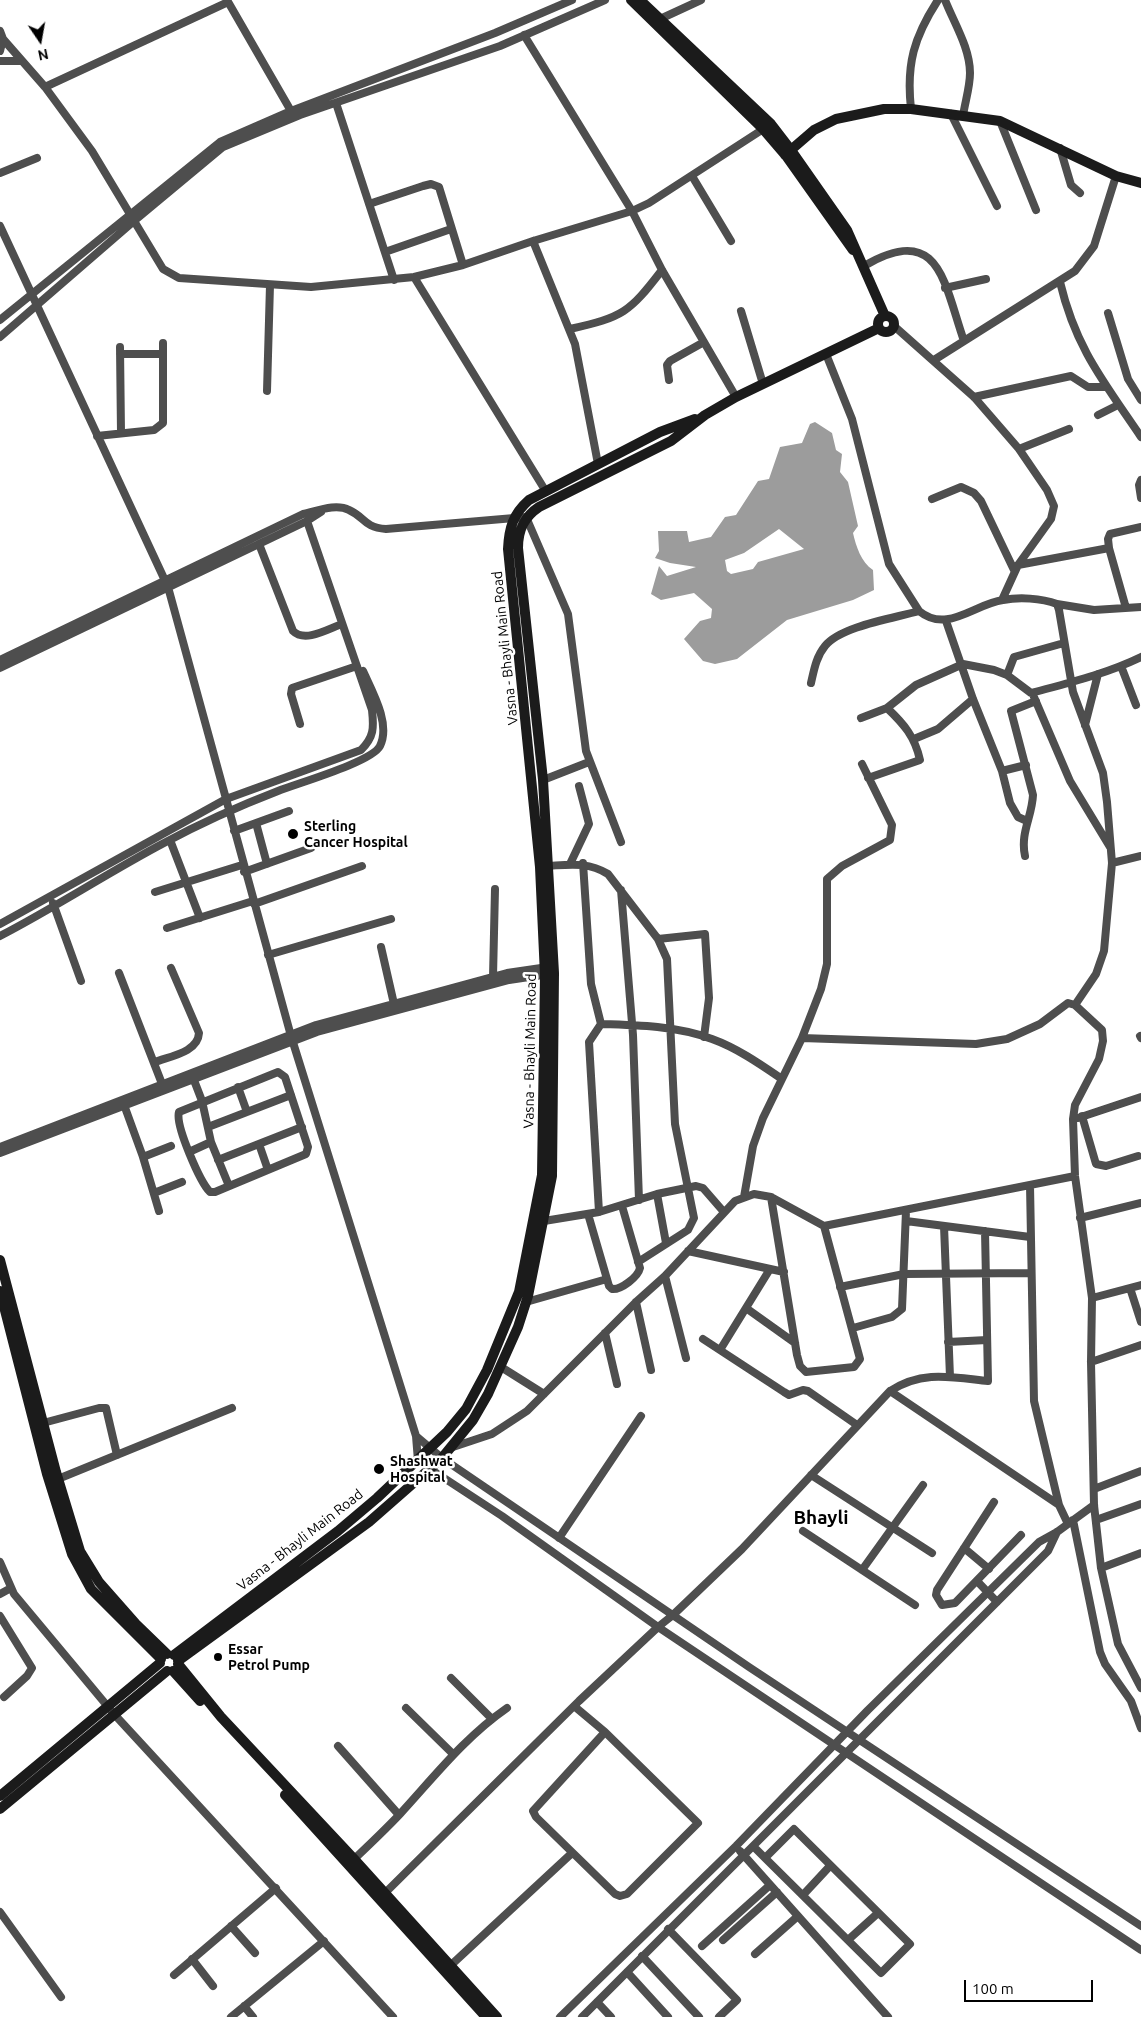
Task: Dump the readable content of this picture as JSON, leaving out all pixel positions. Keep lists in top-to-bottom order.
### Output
{
  "streets": {
    "main road": ["Vasna - Bhayli Main Road"]
  },
  "districts": ["Bhayli"],
  "places": ["Sterling Cancer Hospital", "Shashwat Hospital", "Essar Petrol Pump"],
  "scale_bar": "100 m",
  "north": "bottom"
}
